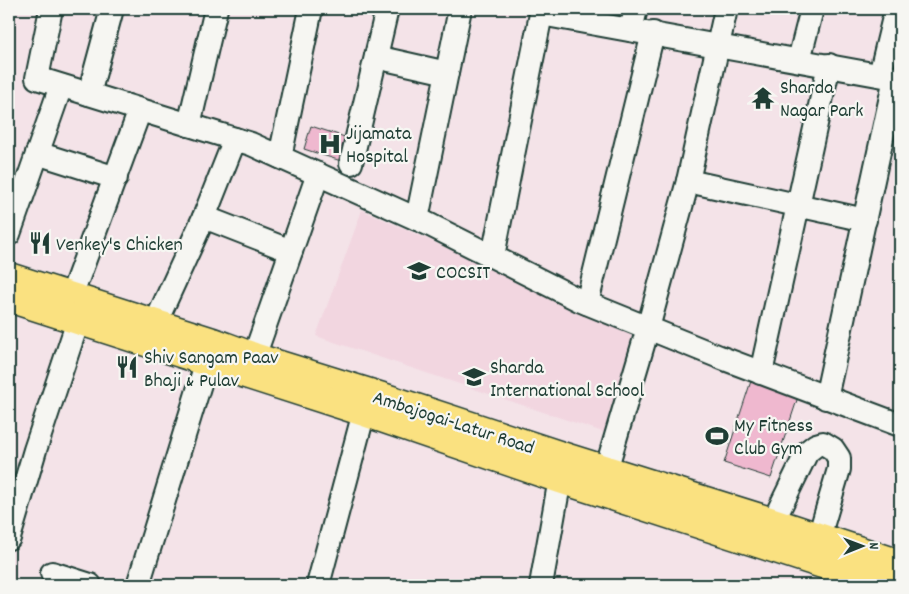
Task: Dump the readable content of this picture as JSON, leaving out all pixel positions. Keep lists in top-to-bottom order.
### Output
{
  "streets": {
    "main road": ["Ambajogai-Latur Road"]
  },
  "places": {
    "temple": ["Sharda Nagar Park"],
    "hospital": ["Jijamata Hospital"],
    "restaurant": ["Venkey's Chicken", "Shiv Sangam Paav Bhaji & Pulav"],
    "school or university": ["COCSIT", "Sharda International School"],
    "sports": ["My Fitness Club Gym"]
  },
  "north": "right"
}
